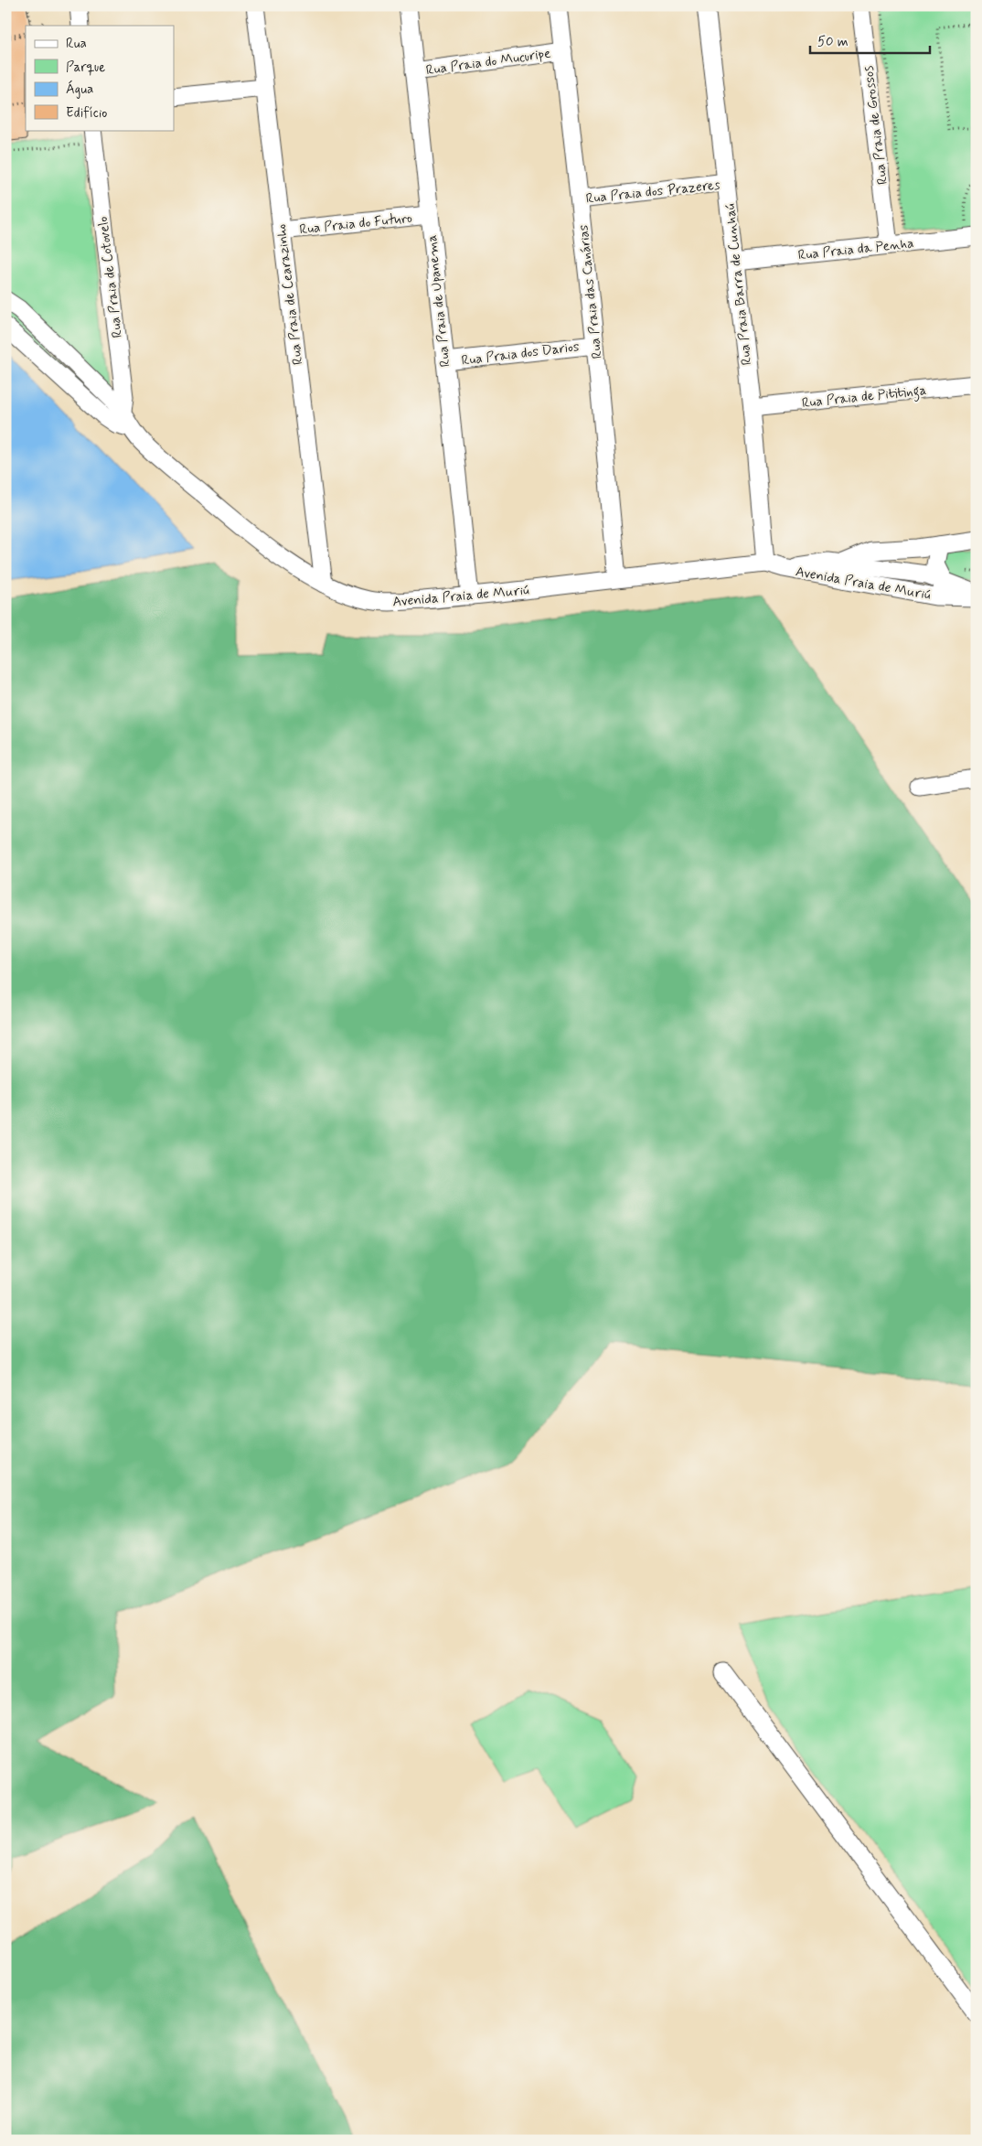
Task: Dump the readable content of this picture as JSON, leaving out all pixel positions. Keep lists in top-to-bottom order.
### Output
{
  "streets": {
    "street": [
      "Rua Praia do Mucuripe",
      "Rua Praia de Grossos",
      "Rua Praia dos Prazeres",
      "Rua Praia do Futuro",
      "Rua Praia da Penha",
      "Rua Praia de Cotovelo",
      "Rua Praia Barra de Cunhaú",
      "Rua Praia das Canárias",
      "Rua Praia de Cearazinho",
      "Rua Praia de Upanema",
      "Rua Praia dos Darios",
      "Rua Praia de Pititinga",
      "Avenida Praia de Muriú"
    ]
  },
  "crossings": [
    ["Rua Praia do Mucuripe", "Rua Praia das Canárias"],
    ["Rua Praia do Mucuripe", "Rua Praia de Upanema"],
    ["Rua Praia de Grossos", "Rua Praia da Penha"],
    ["Rua Praia dos Prazeres", "Rua Praia Barra de Cunhaú"],
    ["Rua Praia dos Prazeres", "Rua Praia das Canárias"],
    ["Rua Praia do Futuro", "Rua Praia de Cearazinho"],
    ["Rua Praia do Futuro", "Rua Praia de Upanema"],
    ["Rua Praia da Penha", "Rua Praia Barra de Cunhaú"],
    ["Rua Praia de Cotovelo", "Avenida Praia de Muriú"],
    ["Rua Praia Barra de Cunhaú", "Rua Praia de Pititinga"],
    ["Rua Praia Barra de Cunhaú", "Avenida Praia de Muriú"],
    ["Rua Praia das Canárias", "Rua Praia dos Darios"],
    ["Rua Praia das Canárias", "Avenida Praia de Muriú"],
    ["Rua Praia de Cearazinho", "Avenida Praia de Muriú"],
    ["Rua Praia de Upanema", "Rua Praia dos Darios"],
    ["Rua Praia de Upanema", "Avenida Praia de Muriú"]
  ],
  "legend": [
    "Rua",
    "Parque",
    "Água",
    "Edifício"
  ],
  "scale_bar": "50 m"
}
